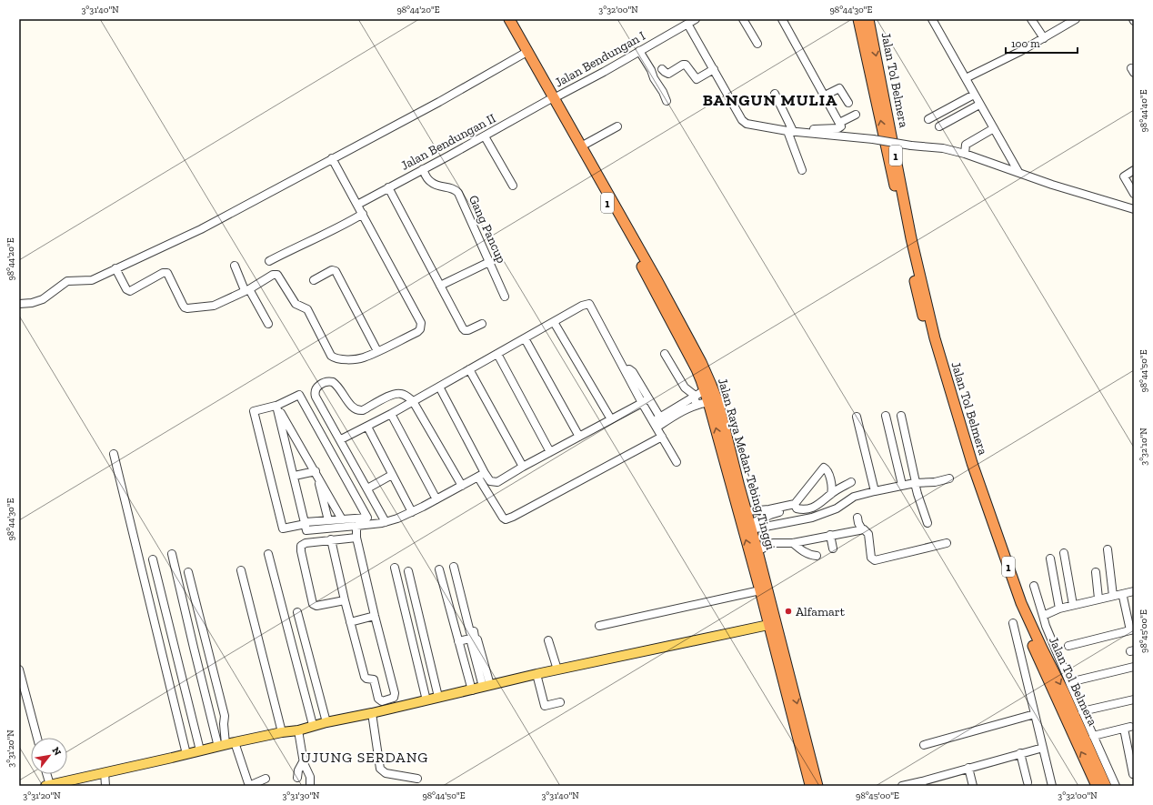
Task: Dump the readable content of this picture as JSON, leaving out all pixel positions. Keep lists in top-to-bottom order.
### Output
{
  "streets": {
    "highway": ["Jalan Tol Belmera", "1", "Jalan Raya Medan-Tebing Tinggi"],
    "street": ["Jalan Bendungan I", "Jalan Bendungan II", "Gang Pancup"]
  },
  "crossings": [
    ["Jalan Bendungan I", "Jalan Bendungan II"],
    ["Jalan Bendungan I", "Jalan Raya Medan-Tebing Tinggi"],
    ["Jalan Bendungan II", "Gang Pancup"],
    ["Jalan Bendungan II", "Jalan Raya Medan-Tebing Tinggi"]
  ],
  "districts": ["BANGUN MULIA", "UJUNG SERDANG"],
  "places": ["Alfamart"],
  "scale_bar": "100 m",
  "north": "top right",
  "coordinates": [
    "3°31'40\"N",
    "98°44'20\"E",
    "3°32'00\"N",
    "98°44'30\"E",
    "98°44'40\"E",
    "98°44'50\"E",
    "3°32'10\"N",
    "98°45'00\"E",
    "3°31'20\"N",
    "3°31'30\"N"
  ]
}
